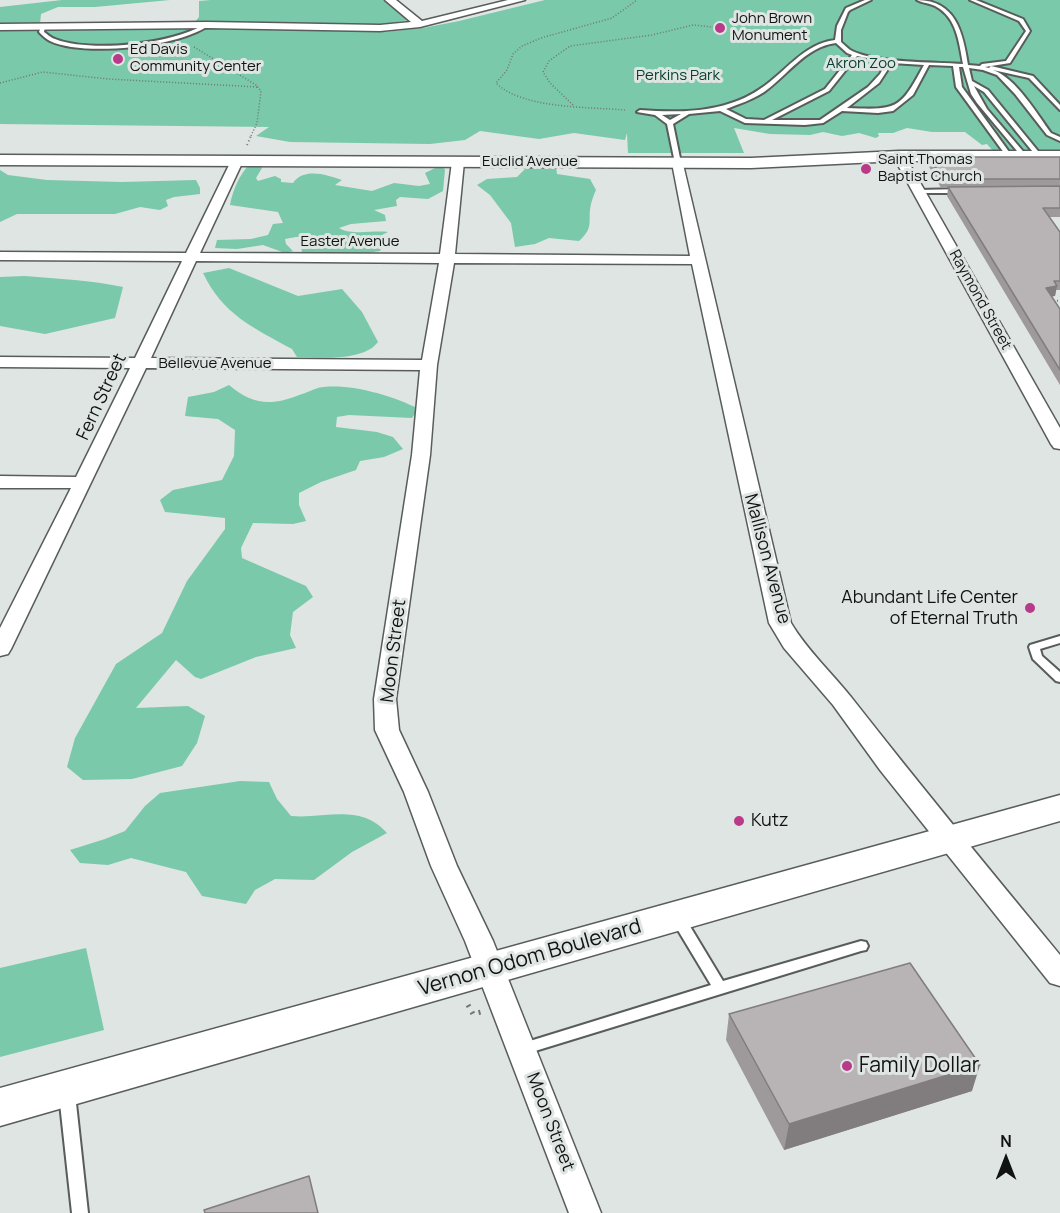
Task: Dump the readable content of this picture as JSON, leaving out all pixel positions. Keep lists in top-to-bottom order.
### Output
{
  "streets": {
    "main road": ["Vernon Odom Boulevard"],
    "street": [
      "Euclid Avenue",
      "Easter Avenue",
      "Raymond Street",
      "Bellevue Avenue",
      "Fern Street",
      "Mallison Avenue",
      "Moon Street"
    ]
  },
  "crossings": [
    ["Euclid Avenue", "Raymond Street"],
    ["Euclid Avenue", "Fern Street"],
    ["Euclid Avenue", "Mallison Avenue"],
    ["Euclid Avenue", "Moon Street"],
    ["Easter Avenue", "Fern Street"],
    ["Easter Avenue", "Mallison Avenue"],
    ["Easter Avenue", "Moon Street"],
    ["Bellevue Avenue", "Fern Street"],
    ["Bellevue Avenue", "Moon Street"],
    ["Mallison Avenue", "Vernon Odom Boulevard"],
    ["Moon Street", "Vernon Odom Boulevard"]
  ],
  "parks": ["Akron Zoo", "Perkins Park"],
  "places": [
    "John Brown Monument",
    "Ed Davis Community Center",
    "Saint Thomas Baptist Church",
    "Abundant Life Center of Eternal Truth",
    "Kutz",
    "Family Dollar"
  ],
  "north": "top"
}
